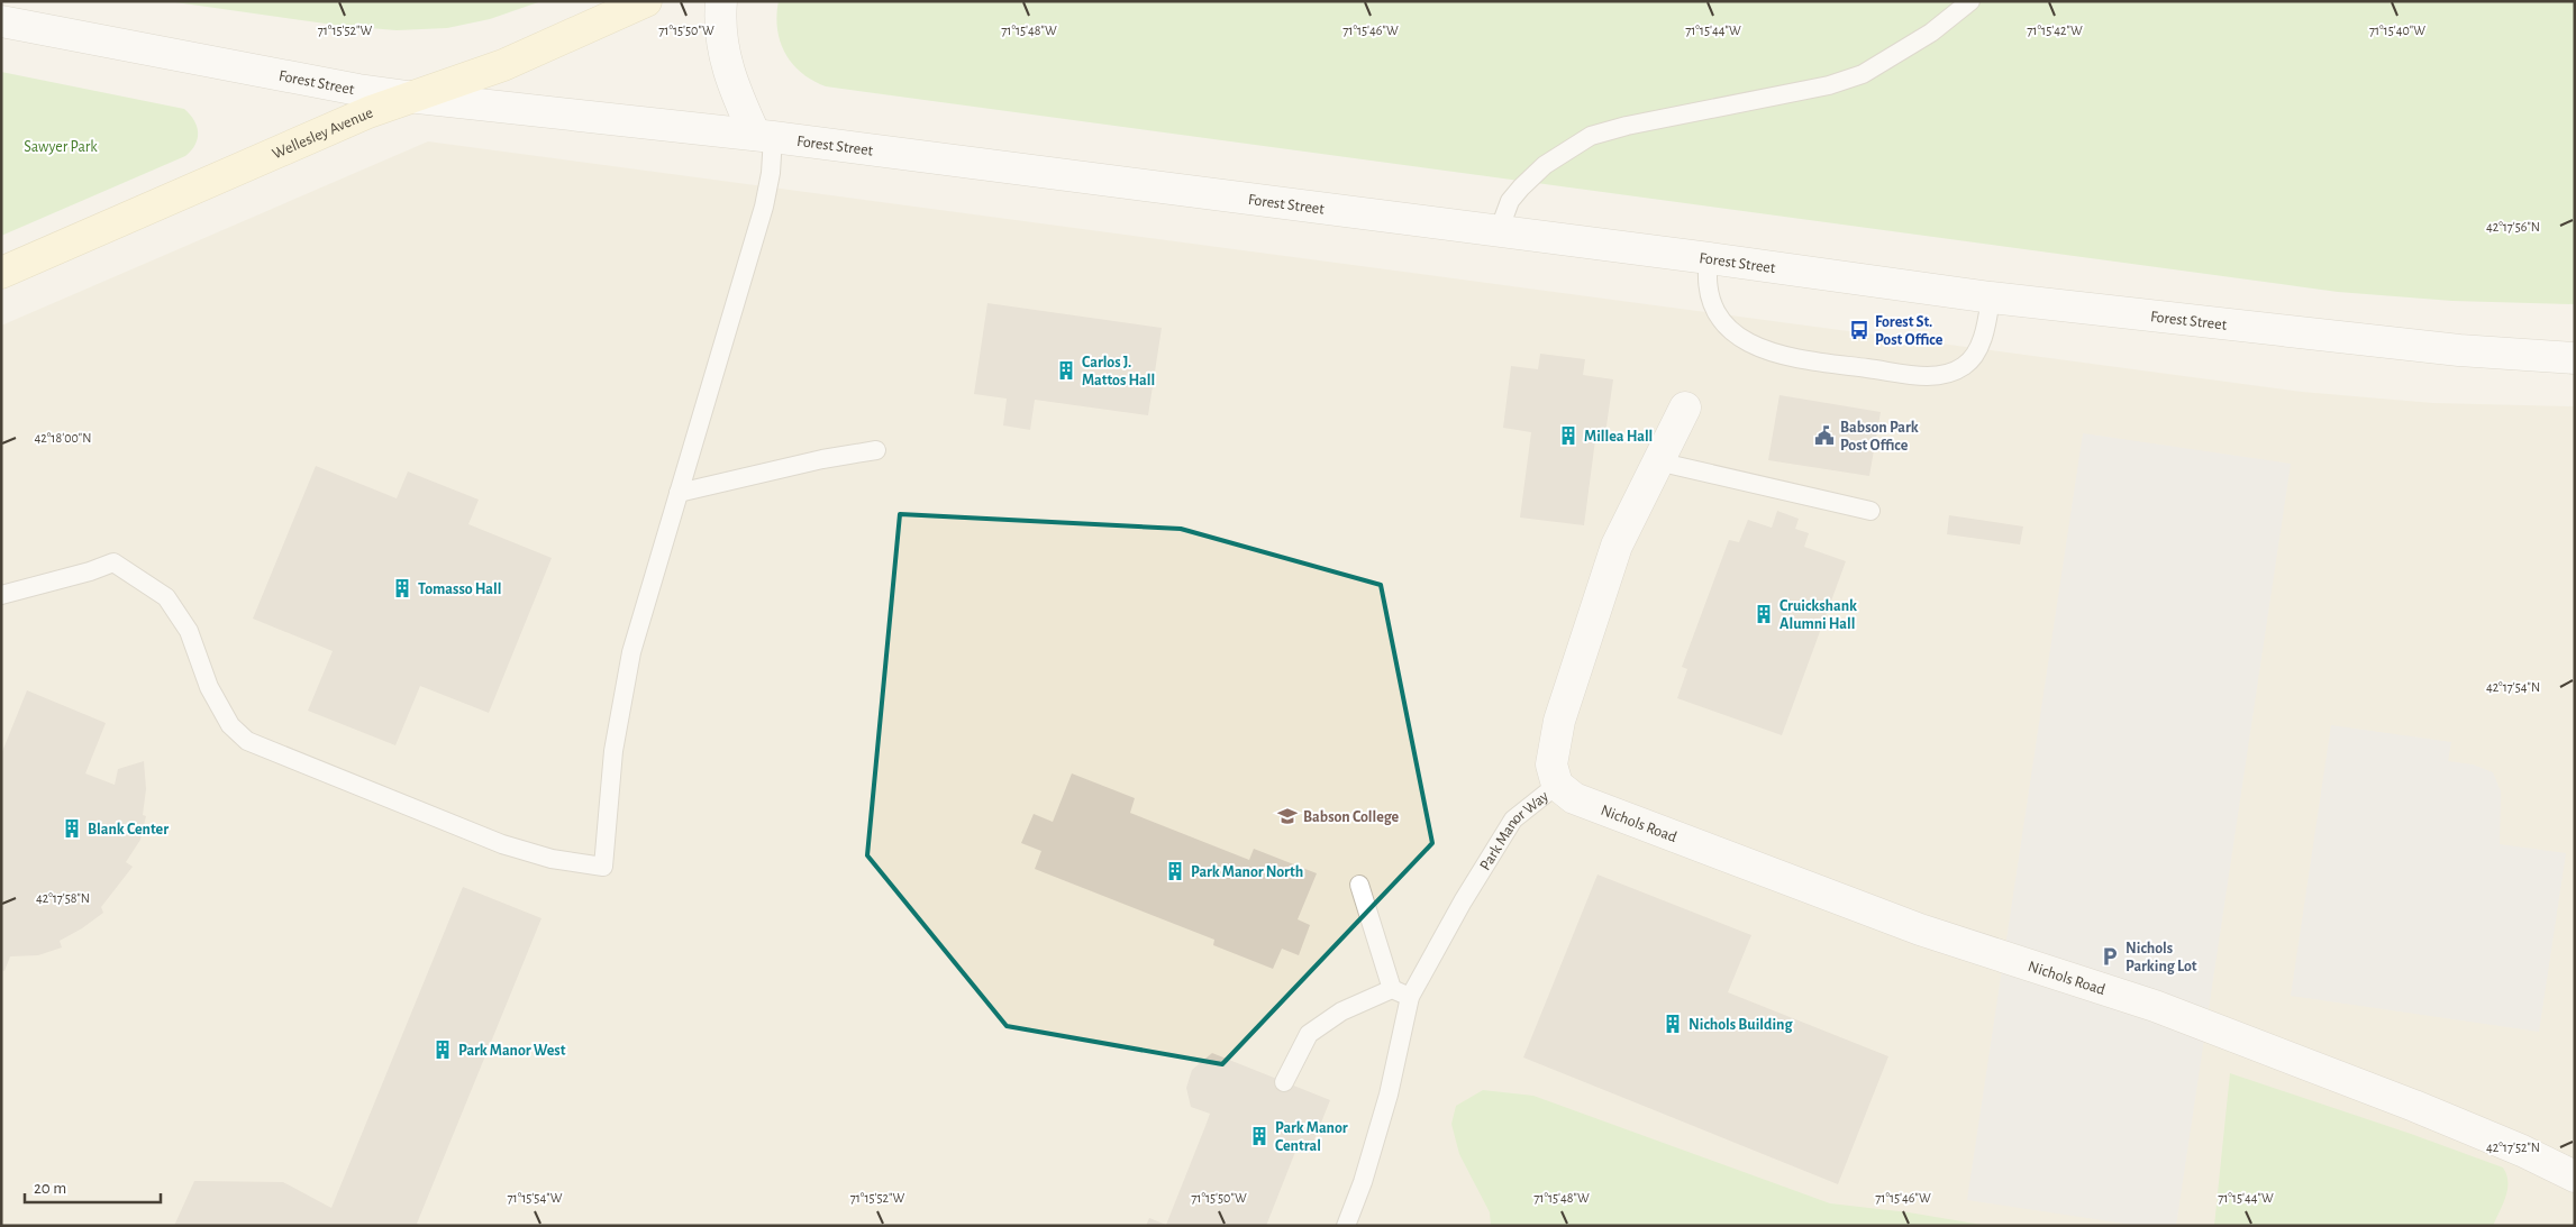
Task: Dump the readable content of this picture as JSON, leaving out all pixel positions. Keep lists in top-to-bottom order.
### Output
{
  "streets": {
    "main road": ["Wellesley Avenue"],
    "street": ["Forest Street", "Nichols Road", "Park Manor Way"]
  },
  "crossings": [
    ["Forest Street", "Wellesley Avenue"],
    ["Nichols Road", "Park Manor Way"]
  ],
  "parks": ["Sawyer Park"],
  "places": {
    "bus stop": ["Forest St. Post Office"],
    "building": [
      "Carlos J. Mattos Hall",
      "Millea Hall",
      "Tomasso Hall",
      "Cruickshank Alumni Hall",
      "Blank Center",
      "Park Manor North",
      "Nichols Building",
      "Park Manor West",
      "Park Manor Central"
    ],
    "public building": ["Babson Park Post Office"],
    "school or university": ["Babson College"],
    "parking": ["Nichols Parking Lot"]
  },
  "scale_bar": "20 m",
  "coordinates": [
    "71°15'40\"W",
    "71°15'52\"W",
    "71°15'50\"W",
    "71°15'48\"W",
    "71°15'46\"W",
    "71°15'44\"W",
    "71°15'42\"W",
    "42°17'56\"N",
    "42°18'00\"N",
    "42°17'54\"N",
    "42°17'58\"N",
    "42°17'52\"N",
    "71°15'54\"W"
  ]
}
